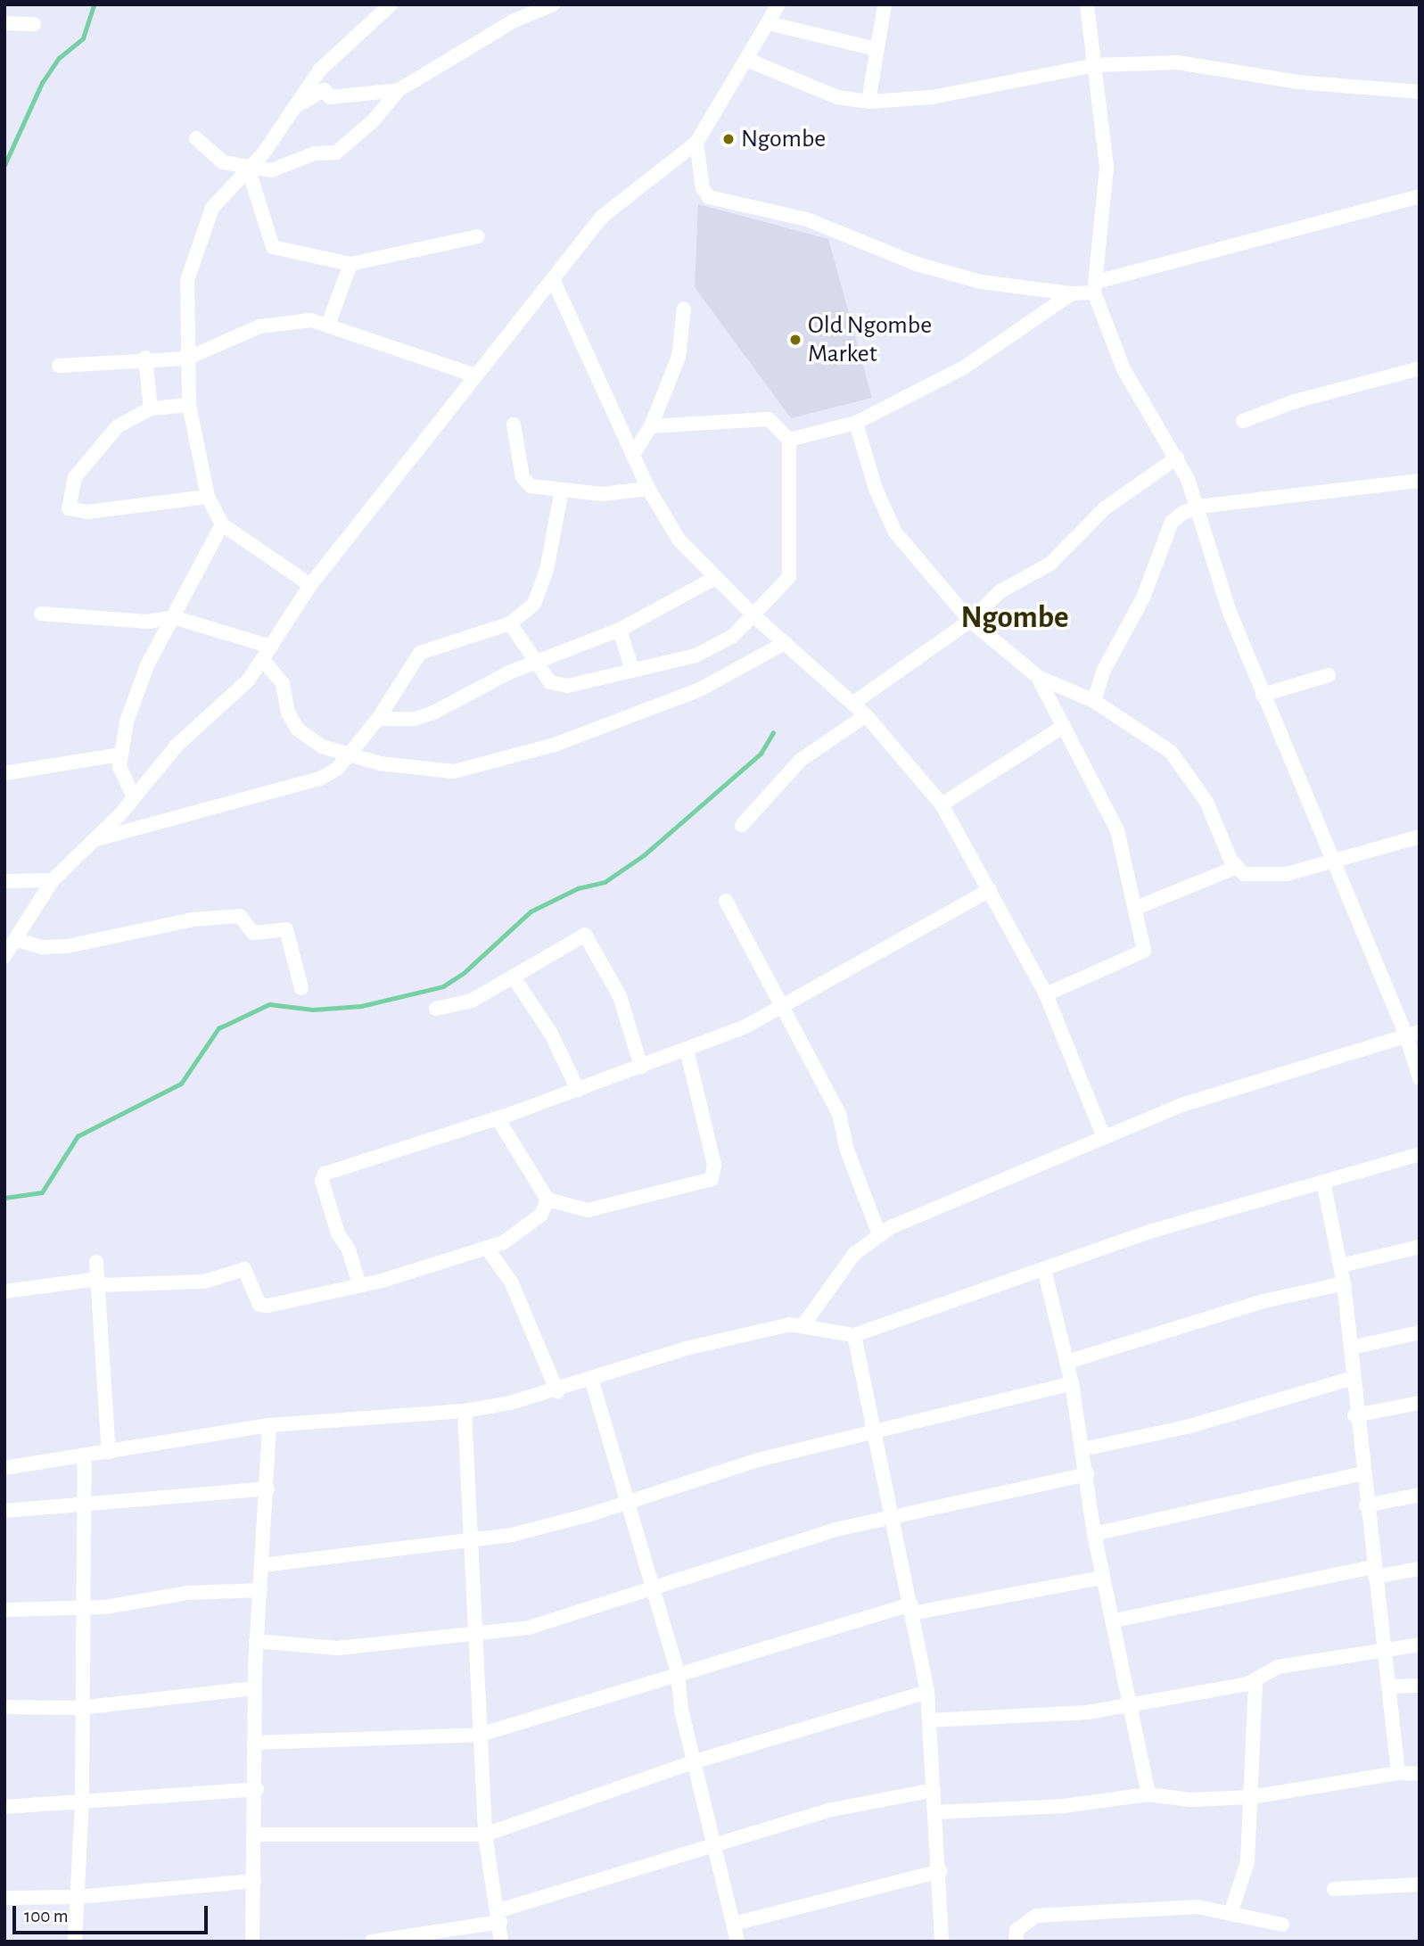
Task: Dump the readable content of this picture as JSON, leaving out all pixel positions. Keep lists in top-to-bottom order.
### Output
{
  "districts": ["Ngombe"],
  "places": ["Ngombe", "Old Ngombe Market"],
  "scale_bar": "100 m"
}
